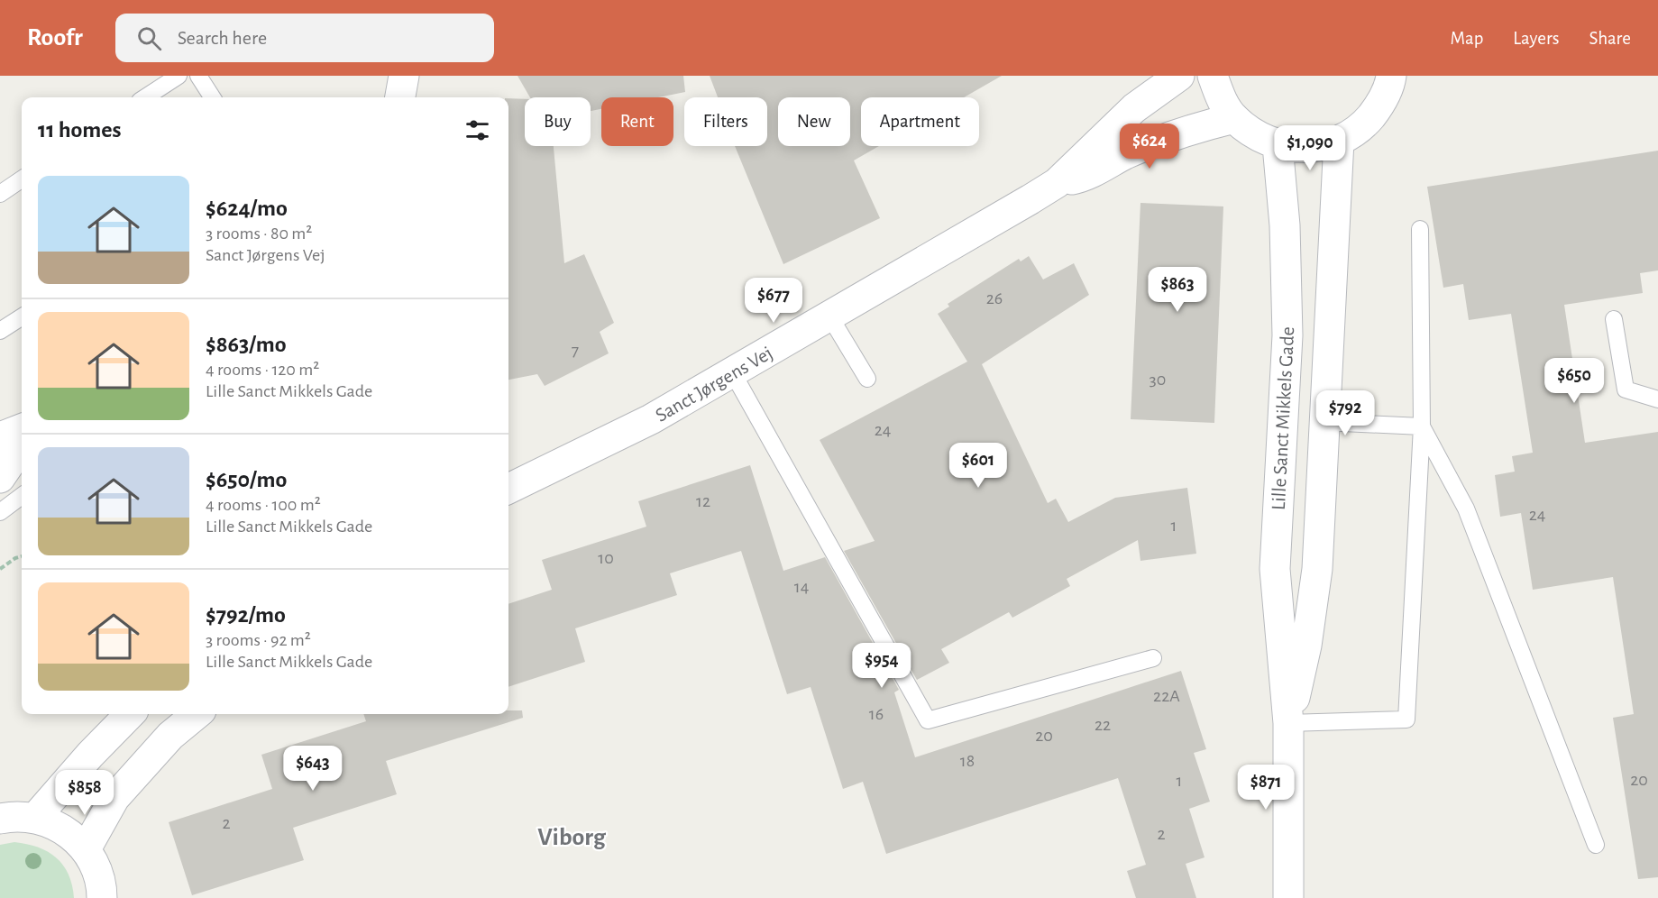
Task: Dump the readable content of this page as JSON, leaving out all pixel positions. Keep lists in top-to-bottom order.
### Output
{
  "streets": {
    "street": ["Sanct Jørgens Vej", "Lille Sanct Mikkels Gade"]
  },
  "districts": ["Viborg"],
  "house_numbers": [
    "26",
    "7",
    "30",
    "24",
    "12",
    "24",
    "1",
    "10",
    "14",
    "22A",
    "16",
    "22",
    "20",
    "18",
    "20",
    "1",
    "2",
    "2"
  ],
  "page": {
    "header": "Roofr",
    "search": "Search here",
    "nav": ["Map", "Layers", "Share"],
    "chip": [
      "Buy",
      "Rent",
      "Filters",
      "New",
      "Apartment"
    ],
    "heading": "11 homes",
    "price": [
      "$624",
      "$1,090",
      "$863",
      "$677",
      "$650",
      "$792",
      "$601",
      "$954",
      "$643",
      "$871",
      "$858"
    ],
    "list": [
      {
        "name": "$624/mo",
        "note": "3 rooms · 80 m² · Sanct Jørgens Vej"
      },
      {
        "name": "$863/mo",
        "note": "4 rooms · 120 m² · Lille Sanct Mikkels Gade"
      },
      {
        "name": "$650/mo",
        "note": "4 rooms · 100 m² · Lille Sanct Mikkels Gade"
      },
      {
        "name": "$792/mo",
        "note": "3 rooms · 92 m² · Lille Sanct Mikkels Gade"
      }
    ]
  }
}
